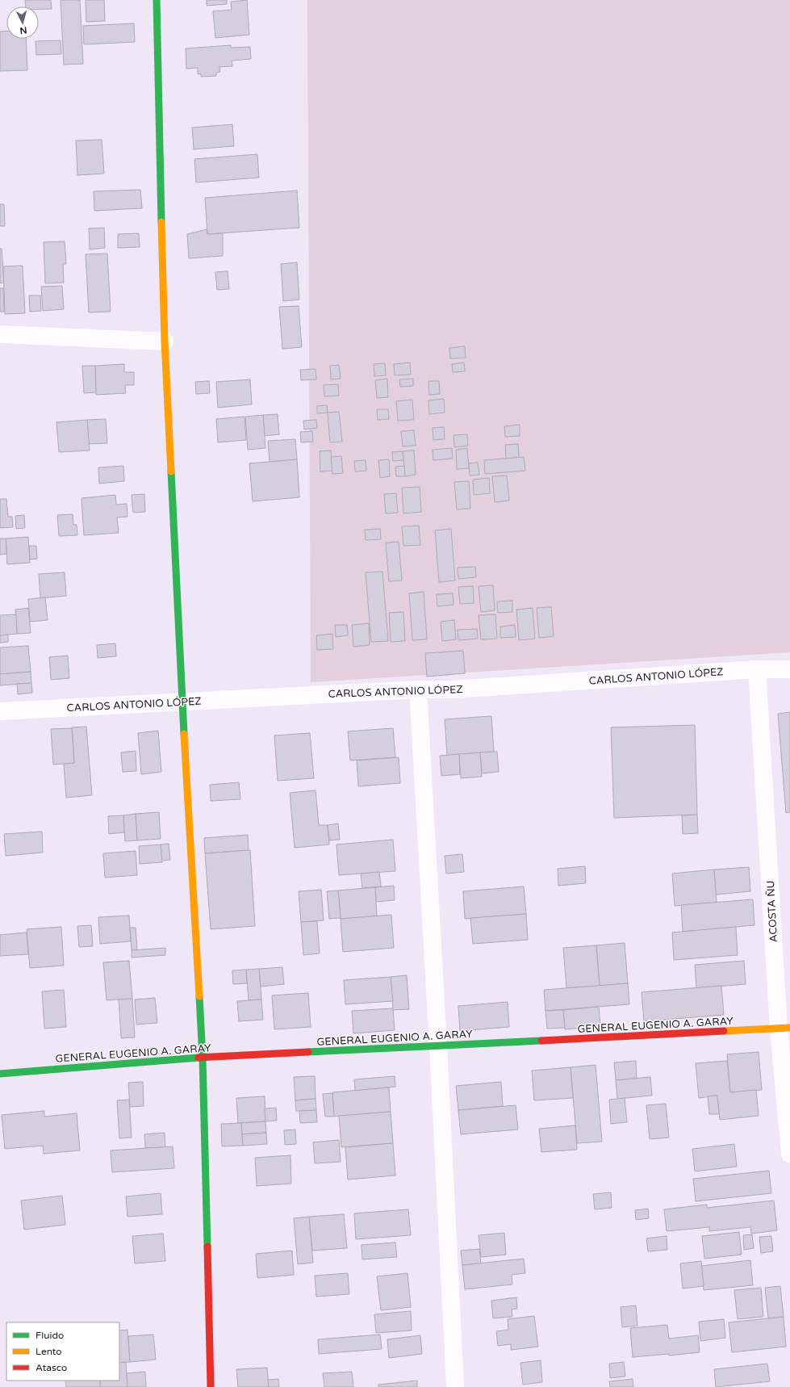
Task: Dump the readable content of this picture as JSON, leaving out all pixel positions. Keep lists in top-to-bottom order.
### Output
{
  "streets": {
    "street": ["CARLOS ANTONIO LÓPEZ", "ACOSTA ÑU", "GENERAL EUGENIO A. GARAY"]
  },
  "crossings": [
    ["CARLOS ANTONIO LÓPEZ", "ACOSTA ÑU"],
    ["ACOSTA ÑU", "GENERAL EUGENIO A. GARAY"]
  ],
  "legend": ["Fluido", "Lento", "Atasco"],
  "north": "bottom"
}
